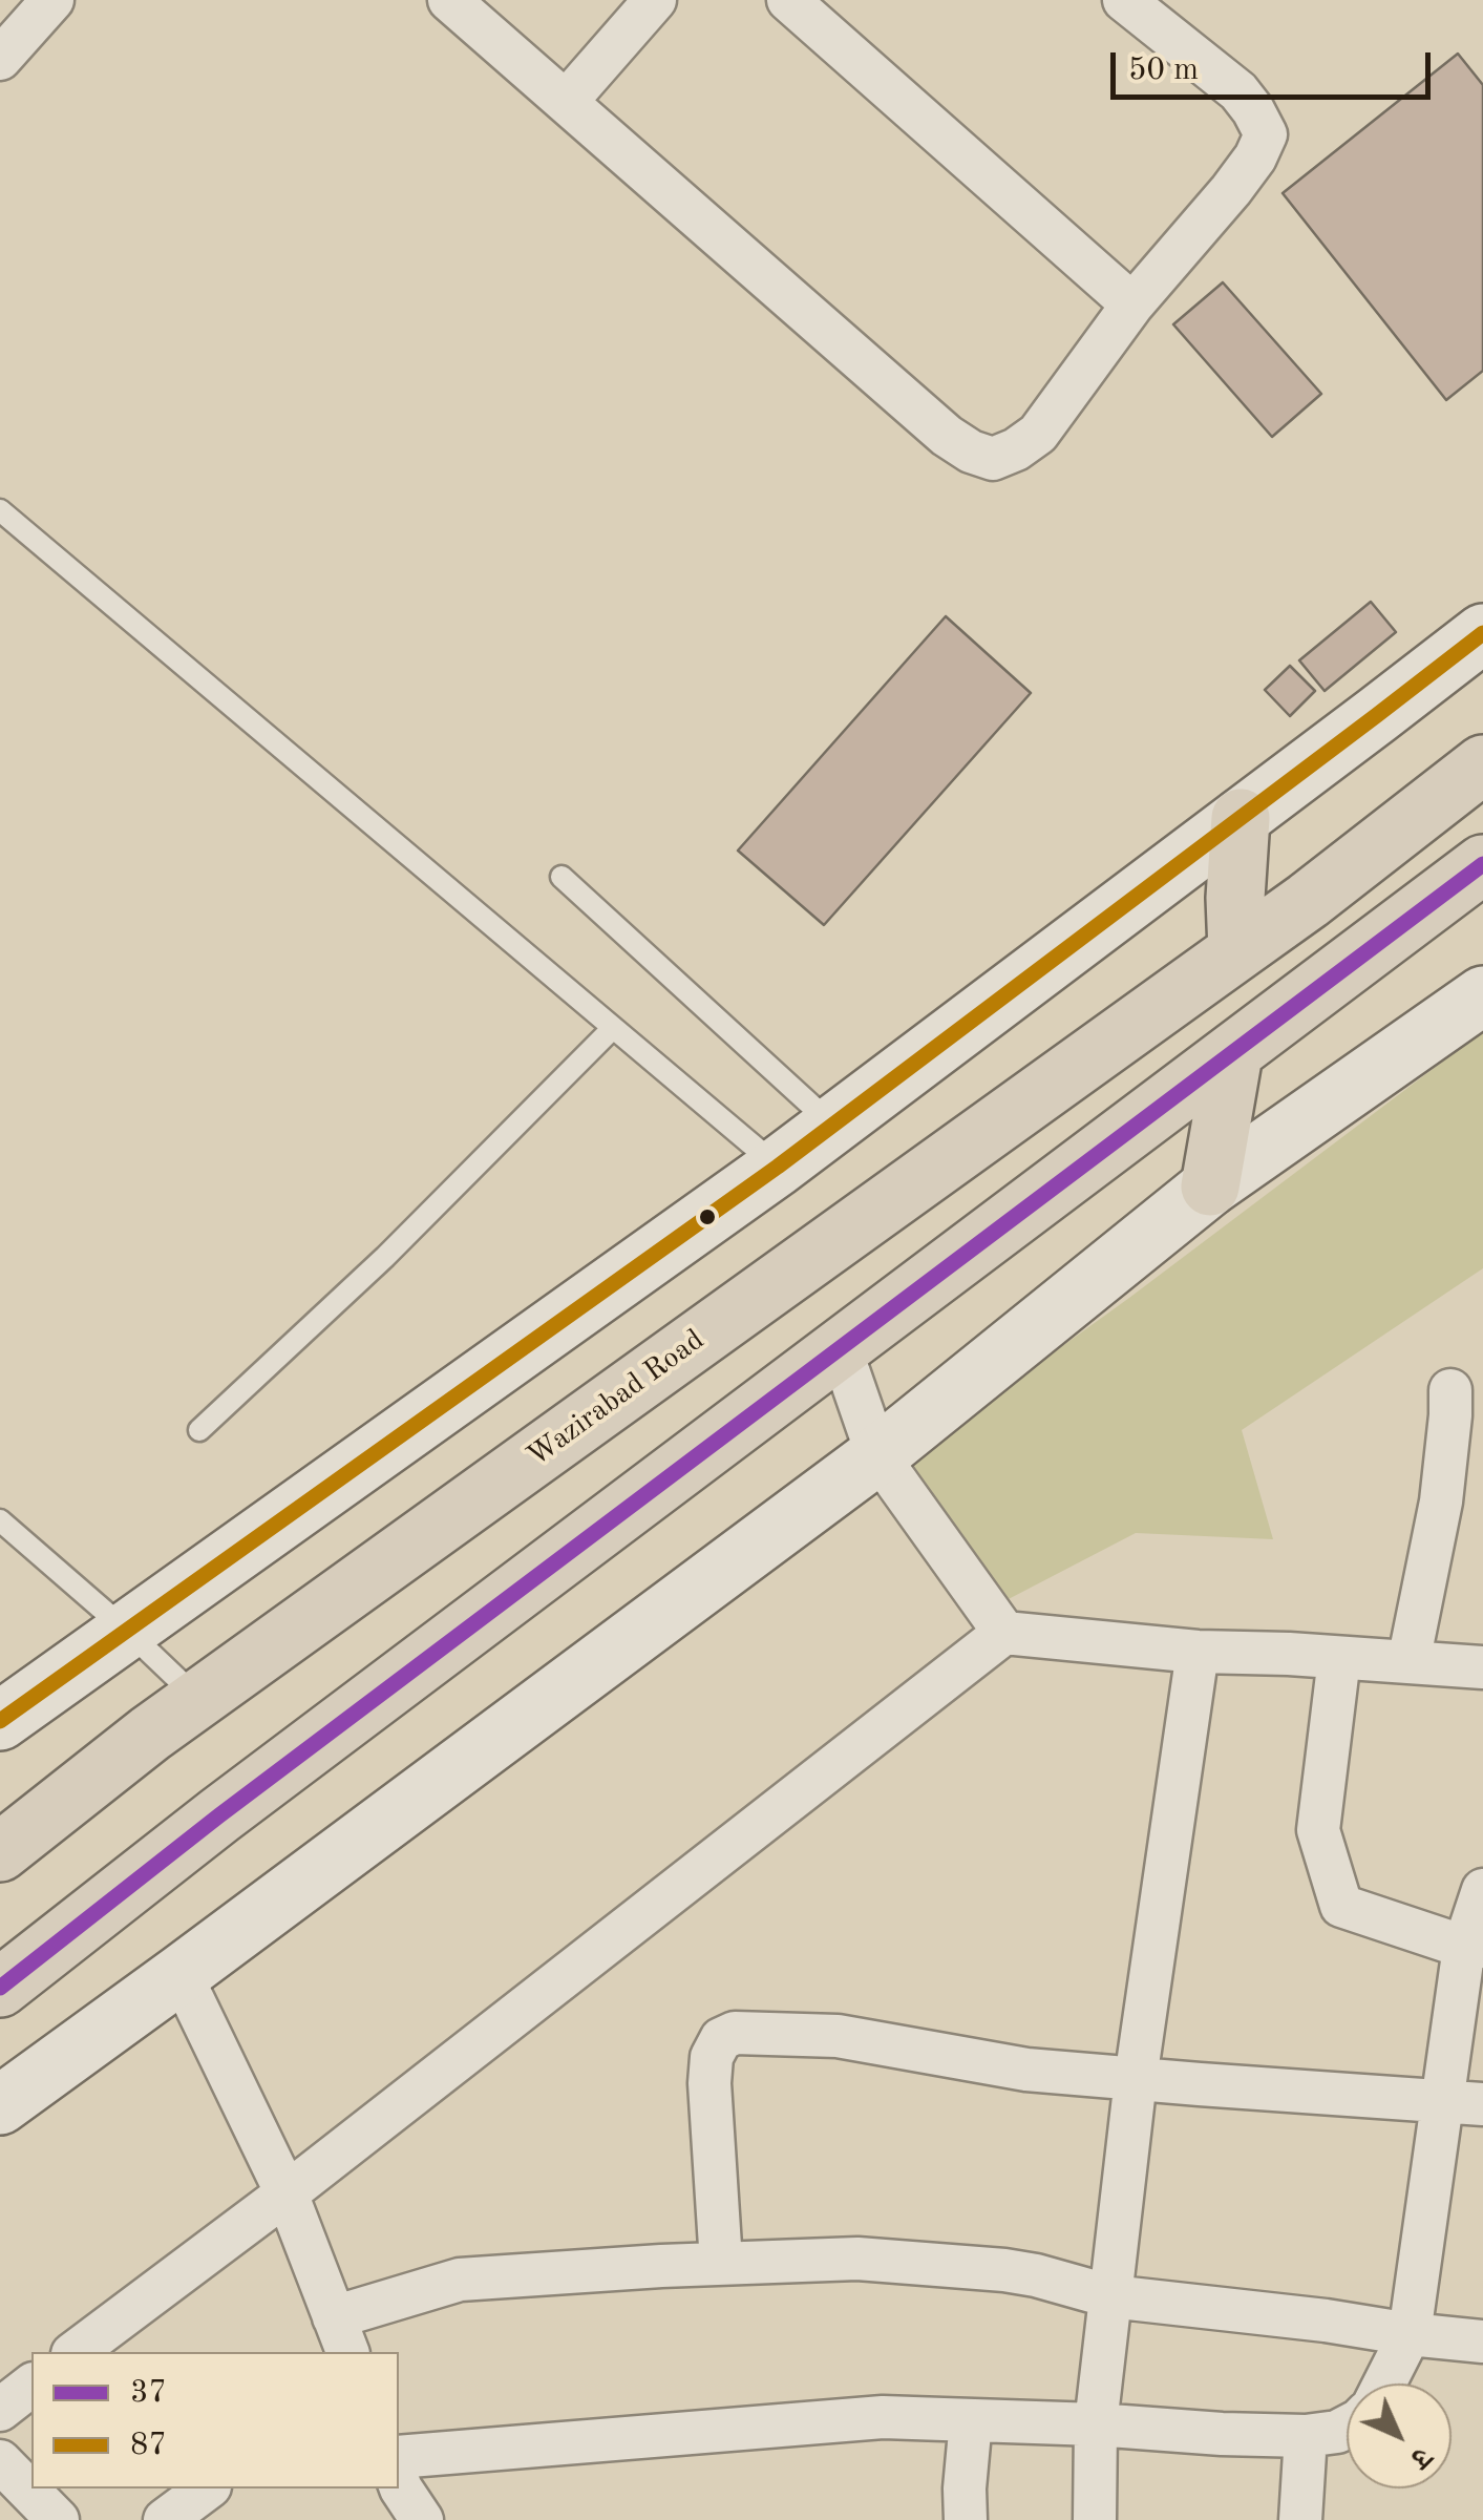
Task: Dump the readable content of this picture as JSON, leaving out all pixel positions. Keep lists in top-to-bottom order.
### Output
{
  "streets": {
    "highway": ["Wazirabad Road"]
  },
  "lines": ["transit line 87", "transit line 37"],
  "legend": ["37", "87"],
  "scale_bar": "50 m",
  "north": "bottom right"
}
